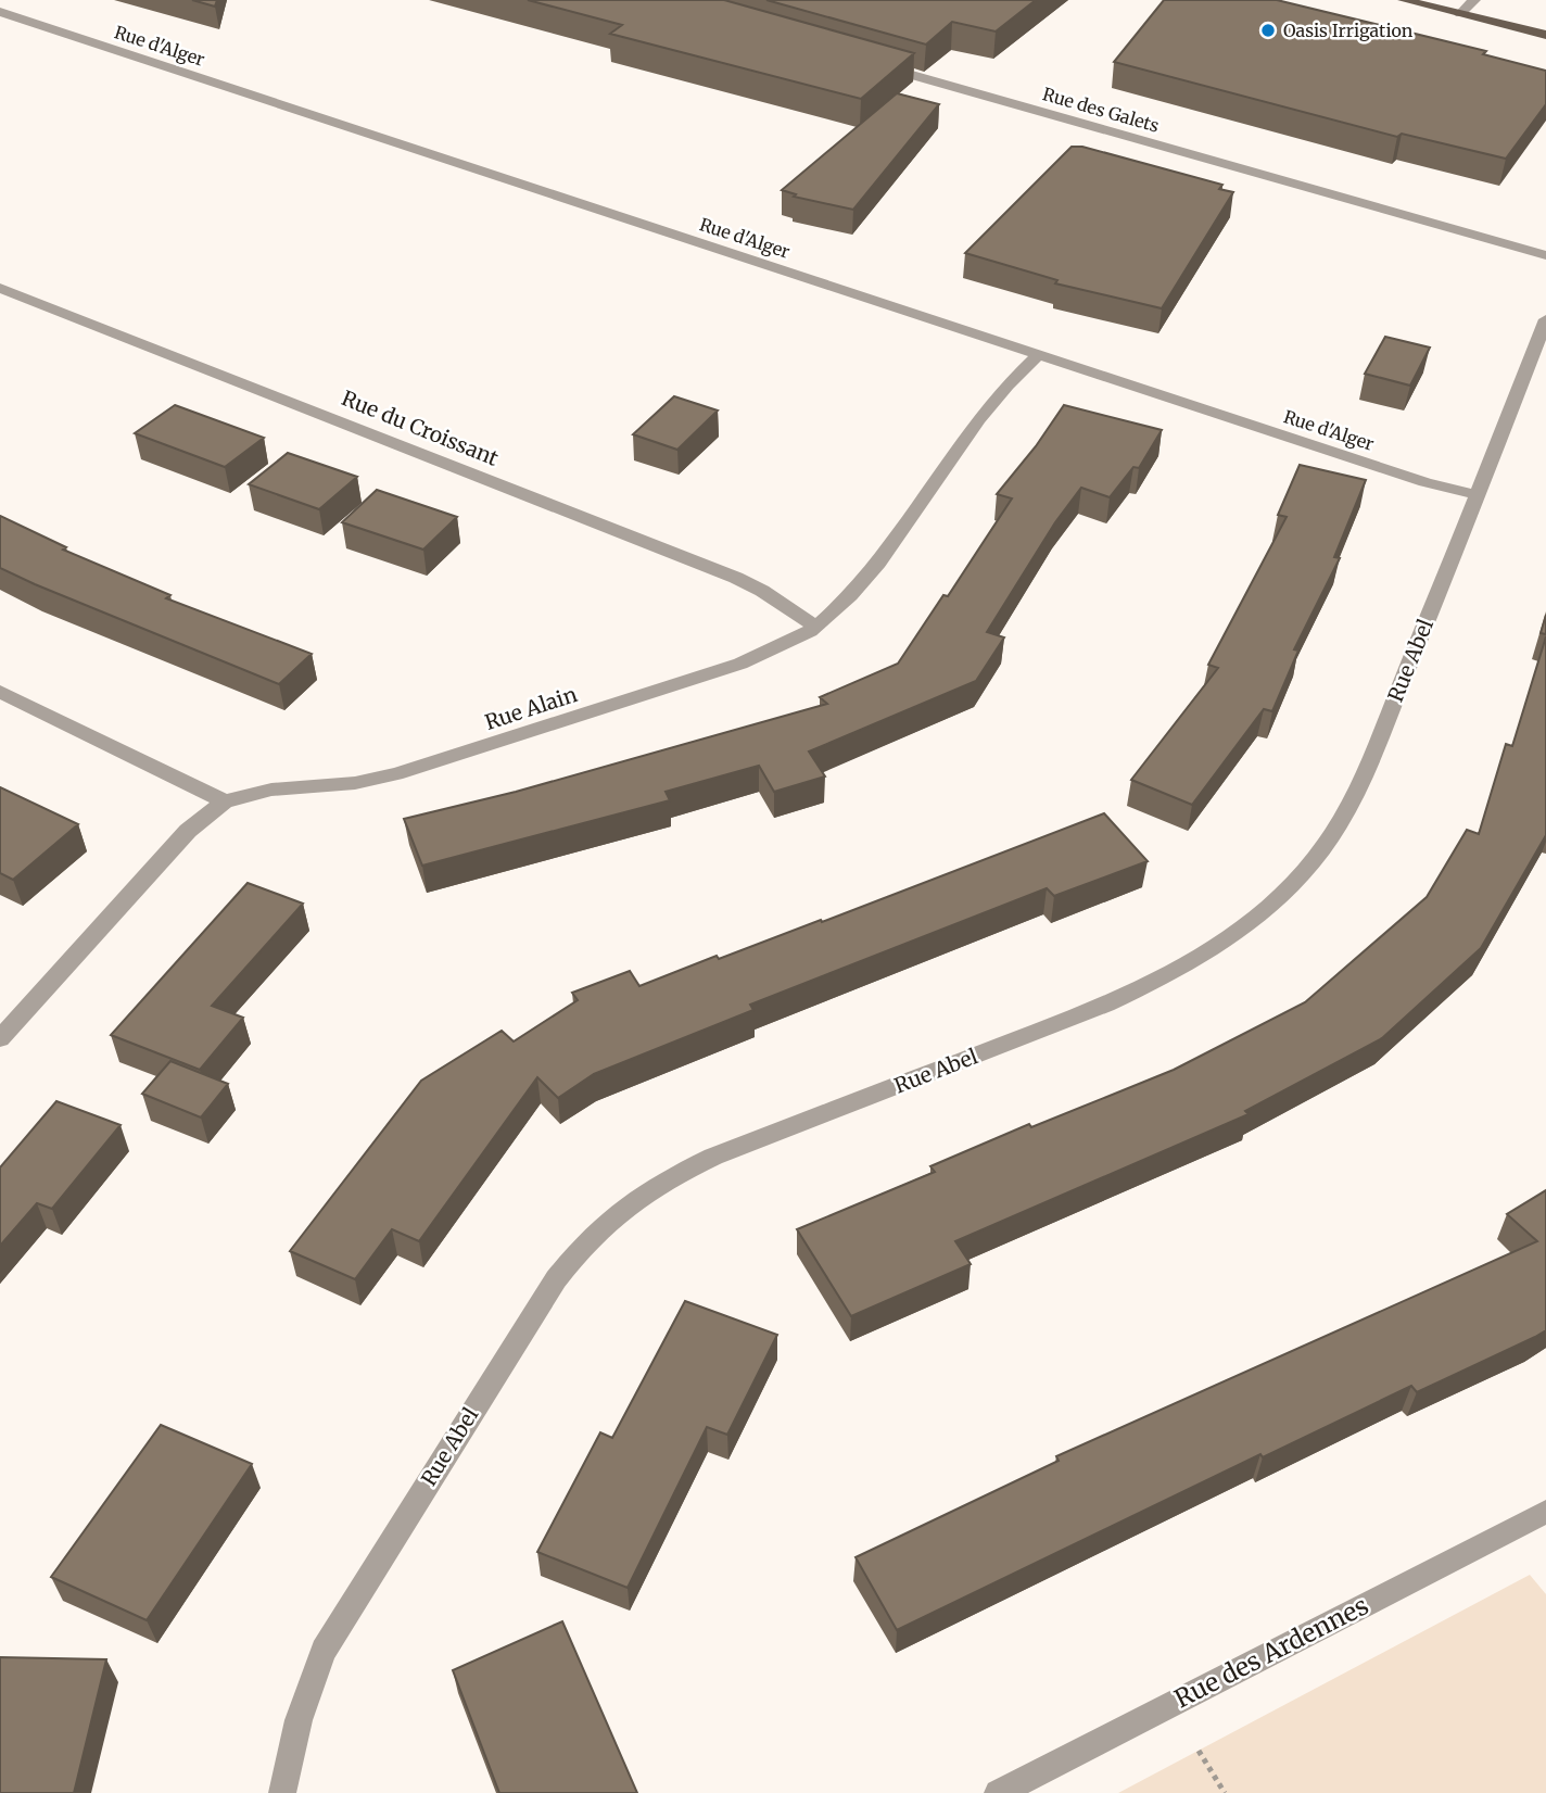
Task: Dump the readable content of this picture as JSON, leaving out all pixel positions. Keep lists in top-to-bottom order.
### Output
{
  "streets": {
    "street": [
      "Rue d'Alger",
      "Rue des Galets",
      "Rue du Croissant",
      "Rue Abel",
      "Rue Alain",
      "Rue des Ardennes"
    ]
  },
  "crossings": [
    ["Rue d'Alger", "Rue Abel"],
    ["Rue d'Alger", "Rue Alain"],
    ["Rue du Croissant", "Rue Alain"]
  ],
  "places": ["Oasis Irrigation"]
}
